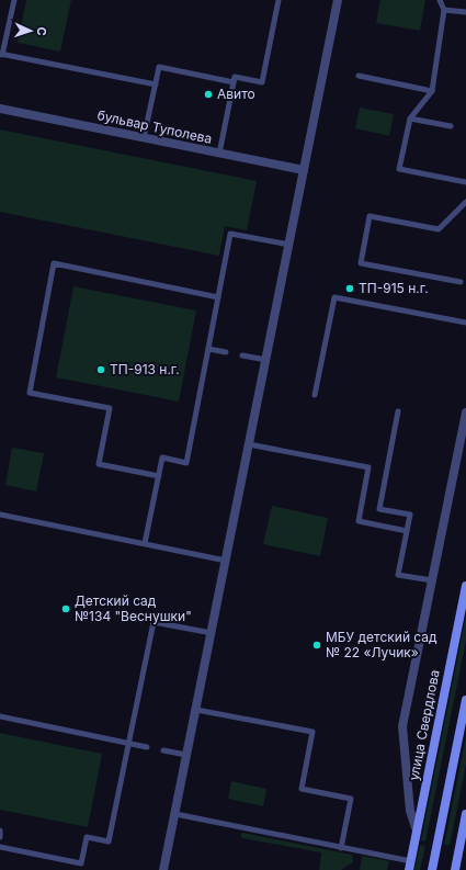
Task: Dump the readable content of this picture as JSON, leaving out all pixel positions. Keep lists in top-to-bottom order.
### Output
{
  "streets": {
    "main road": ["улица Свердлова"],
    "street": ["бульвар Туполева"]
  },
  "places": [
    "Авито",
    "ТП-915 н.г.",
    "ТП-913 н.г.",
    "Детский сад №134 \"Веснушки\"",
    "МБУ детский сад № 22 «Лучик»"
  ],
  "north": "right"
}
